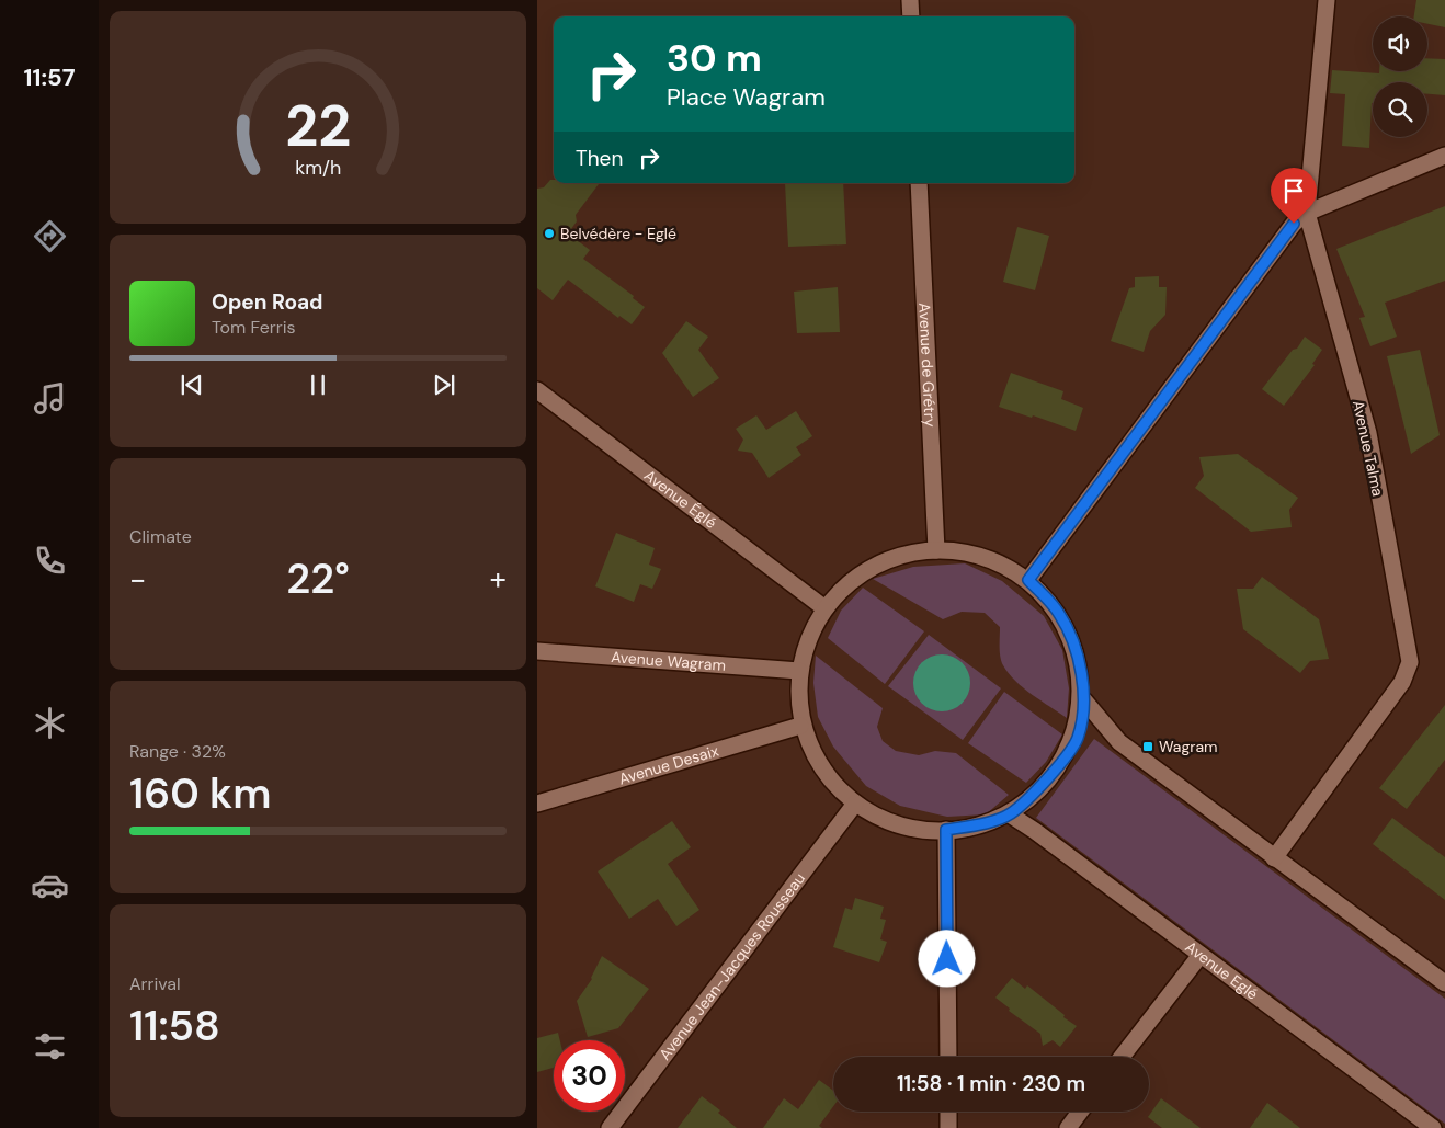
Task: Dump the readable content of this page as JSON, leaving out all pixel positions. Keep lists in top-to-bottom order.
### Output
{
  "streets": {
    "street": [
      "Avenue de Grétry",
      "Avenue Talma",
      "Avenue Églé",
      "Avenue Wagram",
      "Avenue Desaix",
      "Avenue Jean-Jacques Rousseau",
      "Avenue Eglé"
    ]
  },
  "places": {
    "other": ["Belvédère - Eglé"],
    "transit": ["Wagram"]
  },
  "page": {
    "tabs": "11:57",
    "turn": ["30 m", "Place Wagram"],
    "then": "Then",
    "song": ["Open Road", "Tom Ferris"],
    "tile": [
      "Climate",
      ["Range · 32%", "160 km"],
      ["Arrival", "11:58"]
    ],
    "heat": ["−", "22°", "+"],
    "limit": "30",
    "trip": "11:58 · 1 min · 230 m",
    "gauge": ["22", "km/h"]
  }
}
